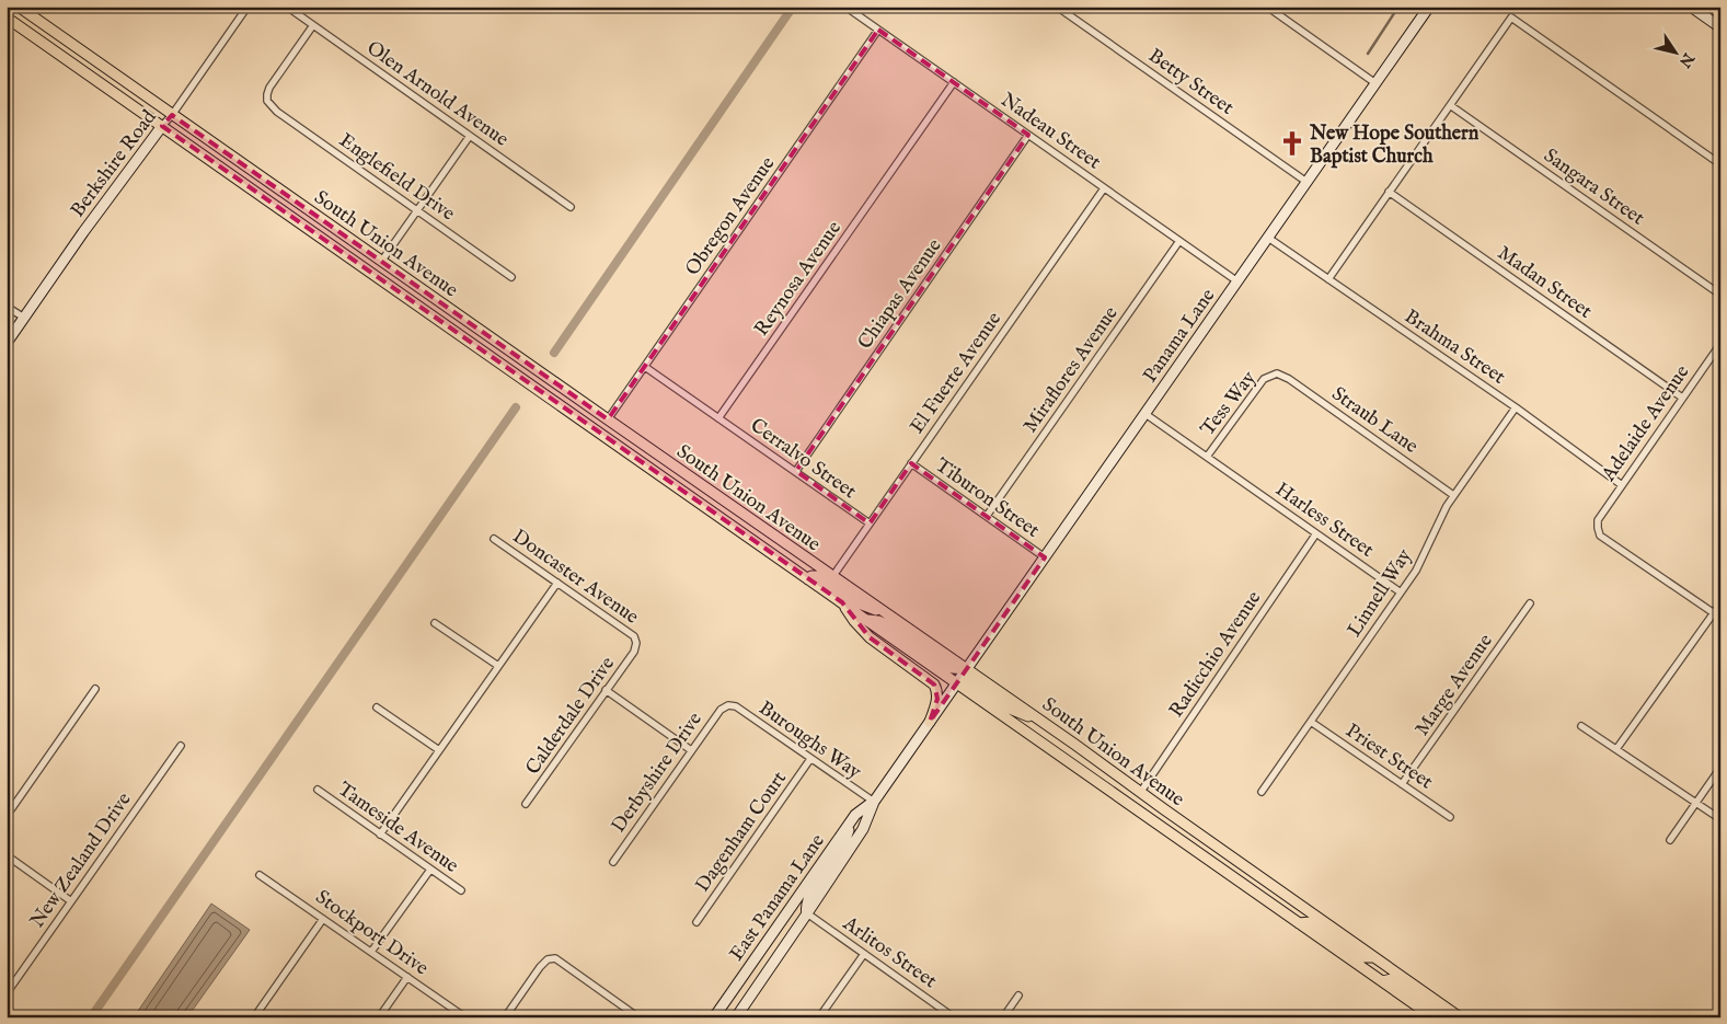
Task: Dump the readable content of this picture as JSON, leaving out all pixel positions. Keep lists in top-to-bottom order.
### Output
{
  "streets": {
    "main road": [
      "Berkshire Road",
      "South Union Avenue",
      "Panama Lane",
      "East Panama Lane"
    ],
    "street": [
      "Betty Street",
      "Olen Arnold Avenue",
      "Nadeau Street",
      "Englefield Drive",
      "Sangara Street",
      "Obregon Avenue",
      "Reynosa Avenue",
      "Madan Street",
      "Chiapas Avenue",
      "Brahma Street",
      "Miraflores Avenue",
      "El Fuerte Avenue",
      "Tess Way",
      "Straub Lane",
      "Adelaide Avenue",
      "Cerralvo Street",
      "Tiburon Street",
      "Harless Street",
      "Doncaster Avenue",
      "Linnell Way",
      "Radicchio Avenue",
      "Marge Avenue",
      "Calderdale Drive",
      "Buroughs Way",
      "Priest Street",
      "Derbyshire Drive",
      "Tameside Avenue",
      "Dagenham Court",
      "New Zealand Drive",
      "Stockport Drive",
      "Arlitos Street"
    ]
  },
  "crossings": [
    ["Betty Street", "Panama Lane"],
    ["Olen Arnold Avenue", "Englefield Drive"],
    ["Nadeau Street", "Obregon Avenue"],
    ["Nadeau Street", "Reynosa Avenue"],
    ["Nadeau Street", "Chiapas Avenue"],
    ["Nadeau Street", "Panama Lane"],
    ["Nadeau Street", "Miraflores Avenue"],
    ["Nadeau Street", "El Fuerte Avenue"],
    ["Berkshire Road", "South Union Avenue"],
    ["Obregon Avenue", "South Union Avenue"],
    ["South Union Avenue", "Panama Lane"],
    ["South Union Avenue", "El Fuerte Avenue"],
    ["South Union Avenue", "Radicchio Avenue"],
    ["South Union Avenue", "East Panama Lane"],
    ["Reynosa Avenue", "Cerralvo Street"],
    ["Madan Street", "Adelaide Avenue"],
    ["Chiapas Avenue", "Cerralvo Street"],
    ["Panama Lane", "Brahma Street"],
    ["Panama Lane", "Tess Way"],
    ["Panama Lane", "Tiburon Street"],
    ["Panama Lane", "East Panama Lane"],
    ["Brahma Street", "Adelaide Avenue"],
    ["Brahma Street", "Linnell Way"],
    ["Miraflores Avenue", "Tiburon Street"],
    ["El Fuerte Avenue", "Cerralvo Street"],
    ["El Fuerte Avenue", "Tiburon Street"],
    ["Tess Way", "Straub Lane"],
    ["Tess Way", "Harless Street"],
    ["Straub Lane", "Linnell Way"],
    ["Harless Street", "Linnell Way"],
    ["Harless Street", "Radicchio Avenue"],
    ["Doncaster Avenue", "Calderdale Drive"],
    ["Linnell Way", "Priest Street"],
    ["Marge Avenue", "Priest Street"],
    ["Buroughs Way", "Derbyshire Drive"],
    ["Buroughs Way", "Dagenham Court"],
    ["Buroughs Way", "East Panama Lane"],
    ["East Panama Lane", "Arlitos Street"]
  ],
  "places": {
    "church": ["New Hope Southern Baptist Church"]
  },
  "north": "bottom right"
}
